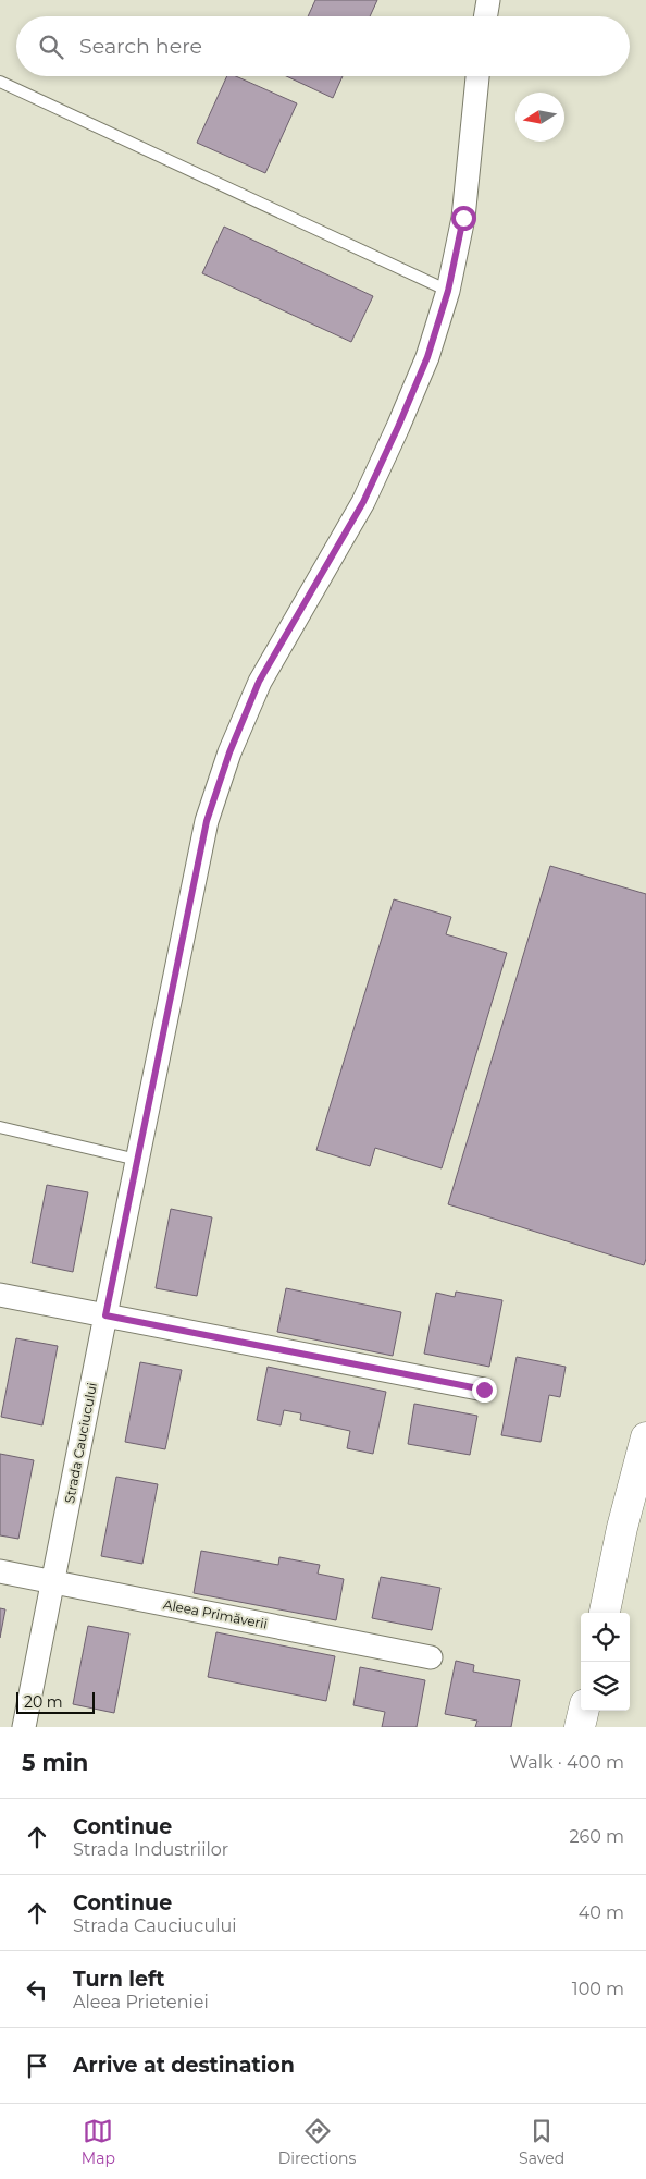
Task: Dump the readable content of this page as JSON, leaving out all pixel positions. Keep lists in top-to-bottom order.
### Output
{
  "streets": {
    "street": ["Strada Cauciucului", "Aleea Primăverii"]
  },
  "crossings": [
    ["Strada Cauciucului", "Aleea Primăverii"]
  ],
  "scale_bar": "20 m",
  "north": "left",
  "page": {
    "search": "Search here",
    "scale": "20 m",
    "heading": ["5 min", "Walk · 400 m"],
    "list": [
      ["Continue", "Strada Industriilor", "260 m"],
      ["Continue", "Strada Cauciucului", "40 m"],
      ["Turn left", "Aleea Prieteniei", "100 m"],
      "Arrive at destination"
    ],
    "nav": ["Map", "Directions", "Saved"]
  }
}
